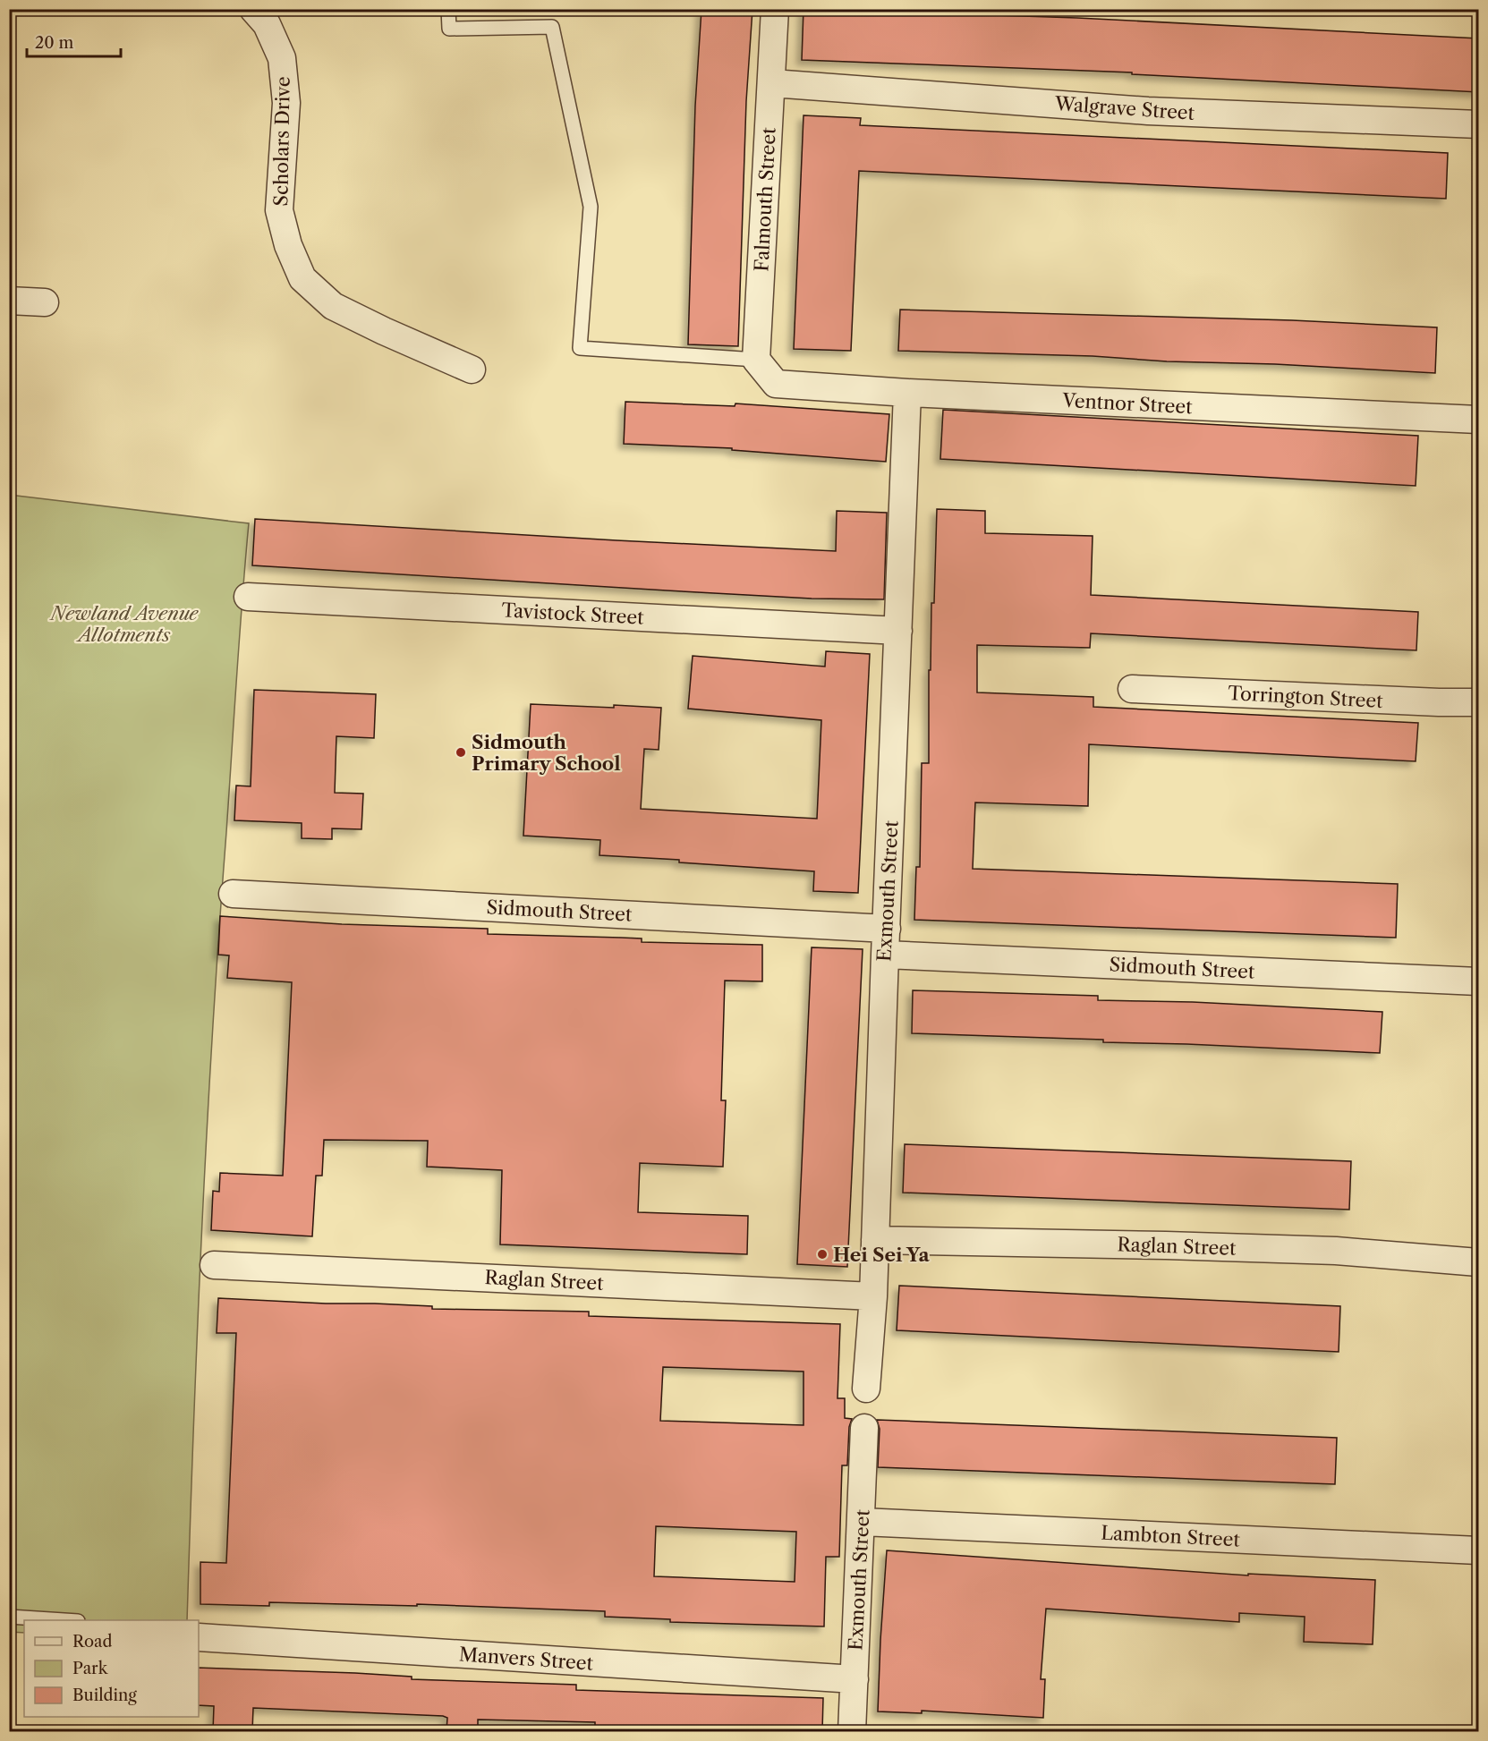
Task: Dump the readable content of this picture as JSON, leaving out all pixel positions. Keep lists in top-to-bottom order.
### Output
{
  "streets": {
    "street": [
      "Walgrave Street",
      "Scholars Drive",
      "Falmouth Street",
      "Ventnor Street",
      "Tavistock Street",
      "Torrington Street",
      "Exmouth Street",
      "Sidmouth Street",
      "Raglan Street",
      "Lambton Street",
      "Manvers Street"
    ]
  },
  "crossings": [
    ["Walgrave Street", "Falmouth Street"],
    ["Falmouth Street", "Ventnor Street"],
    ["Ventnor Street", "Exmouth Street"],
    ["Tavistock Street", "Exmouth Street"],
    ["Exmouth Street", "Sidmouth Street"],
    ["Exmouth Street", "Raglan Street"],
    ["Exmouth Street", "Lambton Street"],
    ["Exmouth Street", "Manvers Street"]
  ],
  "parks": ["Newland Avenue Allotments"],
  "places": ["Sidmouth Primary School", "Hei Sei Ya"],
  "legend": ["Road", "Park", "Building"],
  "scale_bar": "20 m"
}
